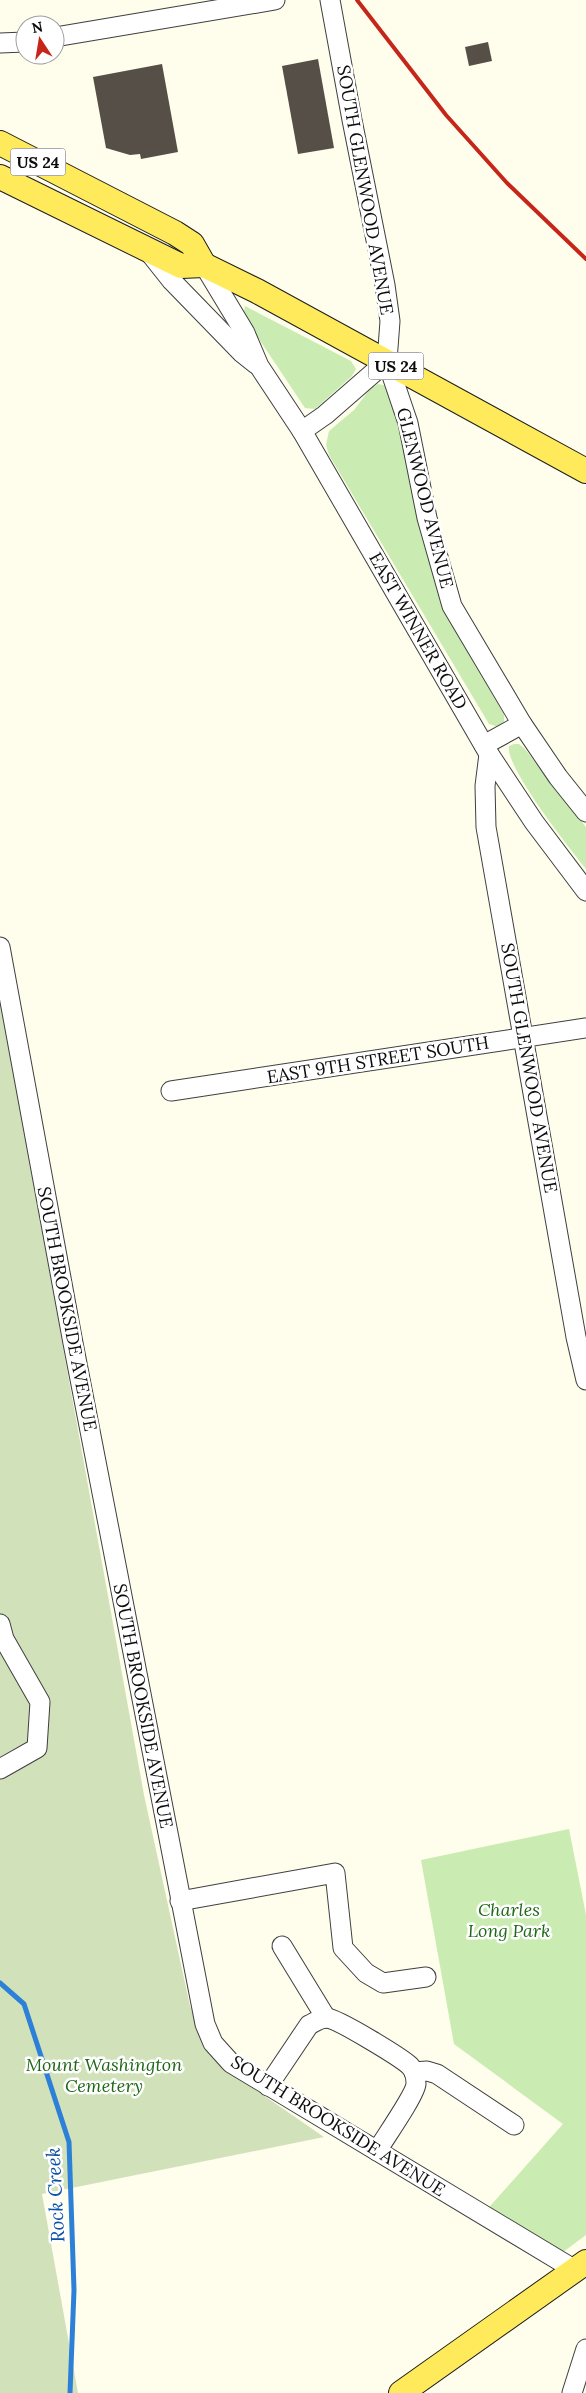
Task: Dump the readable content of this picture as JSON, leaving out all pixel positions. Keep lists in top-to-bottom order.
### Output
{
  "streets": {
    "main road": ["US 24", "EAST WINNER ROAD"],
    "street": [
      "SOUTH GLENWOOD AVENUE",
      "GLENWOOD AVENUE",
      "EAST 9TH STREET SOUTH",
      "SOUTH BROOKSIDE AVENUE"
    ]
  },
  "crossings": [
    ["US 24", "SOUTH GLENWOOD AVENUE"],
    ["US 24", "GLENWOOD AVENUE"],
    ["US 24", "EAST WINNER ROAD"],
    ["SOUTH GLENWOOD AVENUE", "GLENWOOD AVENUE"],
    ["SOUTH GLENWOOD AVENUE", "EAST WINNER ROAD"],
    ["SOUTH GLENWOOD AVENUE", "EAST 9TH STREET SOUTH"]
  ],
  "water": ["Rock Creek"],
  "parks": ["Charles Long Park", "Mount Washington Cemetery"],
  "north": "top"
}
